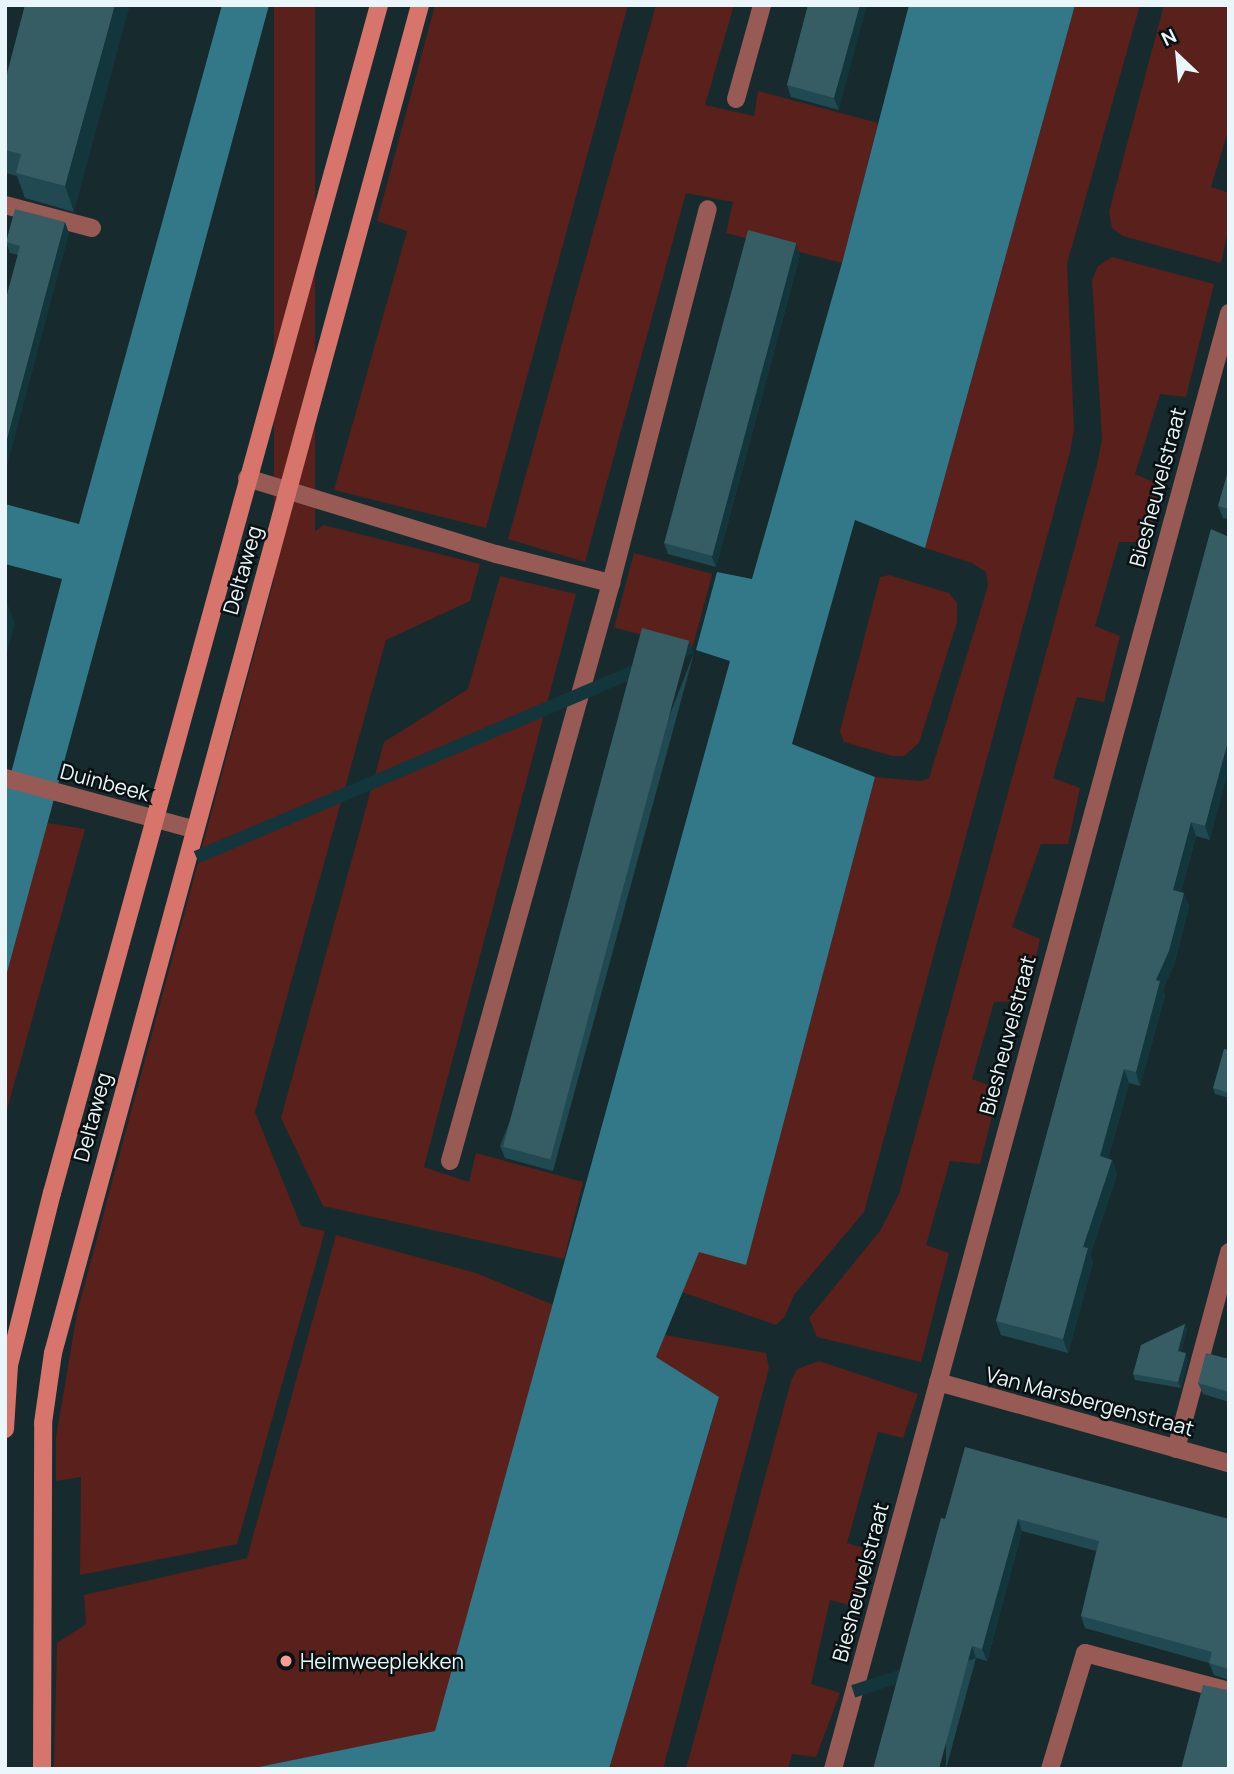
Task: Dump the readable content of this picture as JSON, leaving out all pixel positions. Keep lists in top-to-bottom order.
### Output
{
  "streets": {
    "street": [
      "Biesheuvelstraat",
      "Deltaweg",
      "Duinbeek",
      "Van Marsbergenstraat"
    ]
  },
  "crossings": [
    ["Biesheuvelstraat", "Van Marsbergenstraat"],
    ["Deltaweg", "Duinbeek"]
  ],
  "places": ["Heimweeplekken"],
  "north": "top left"
}
